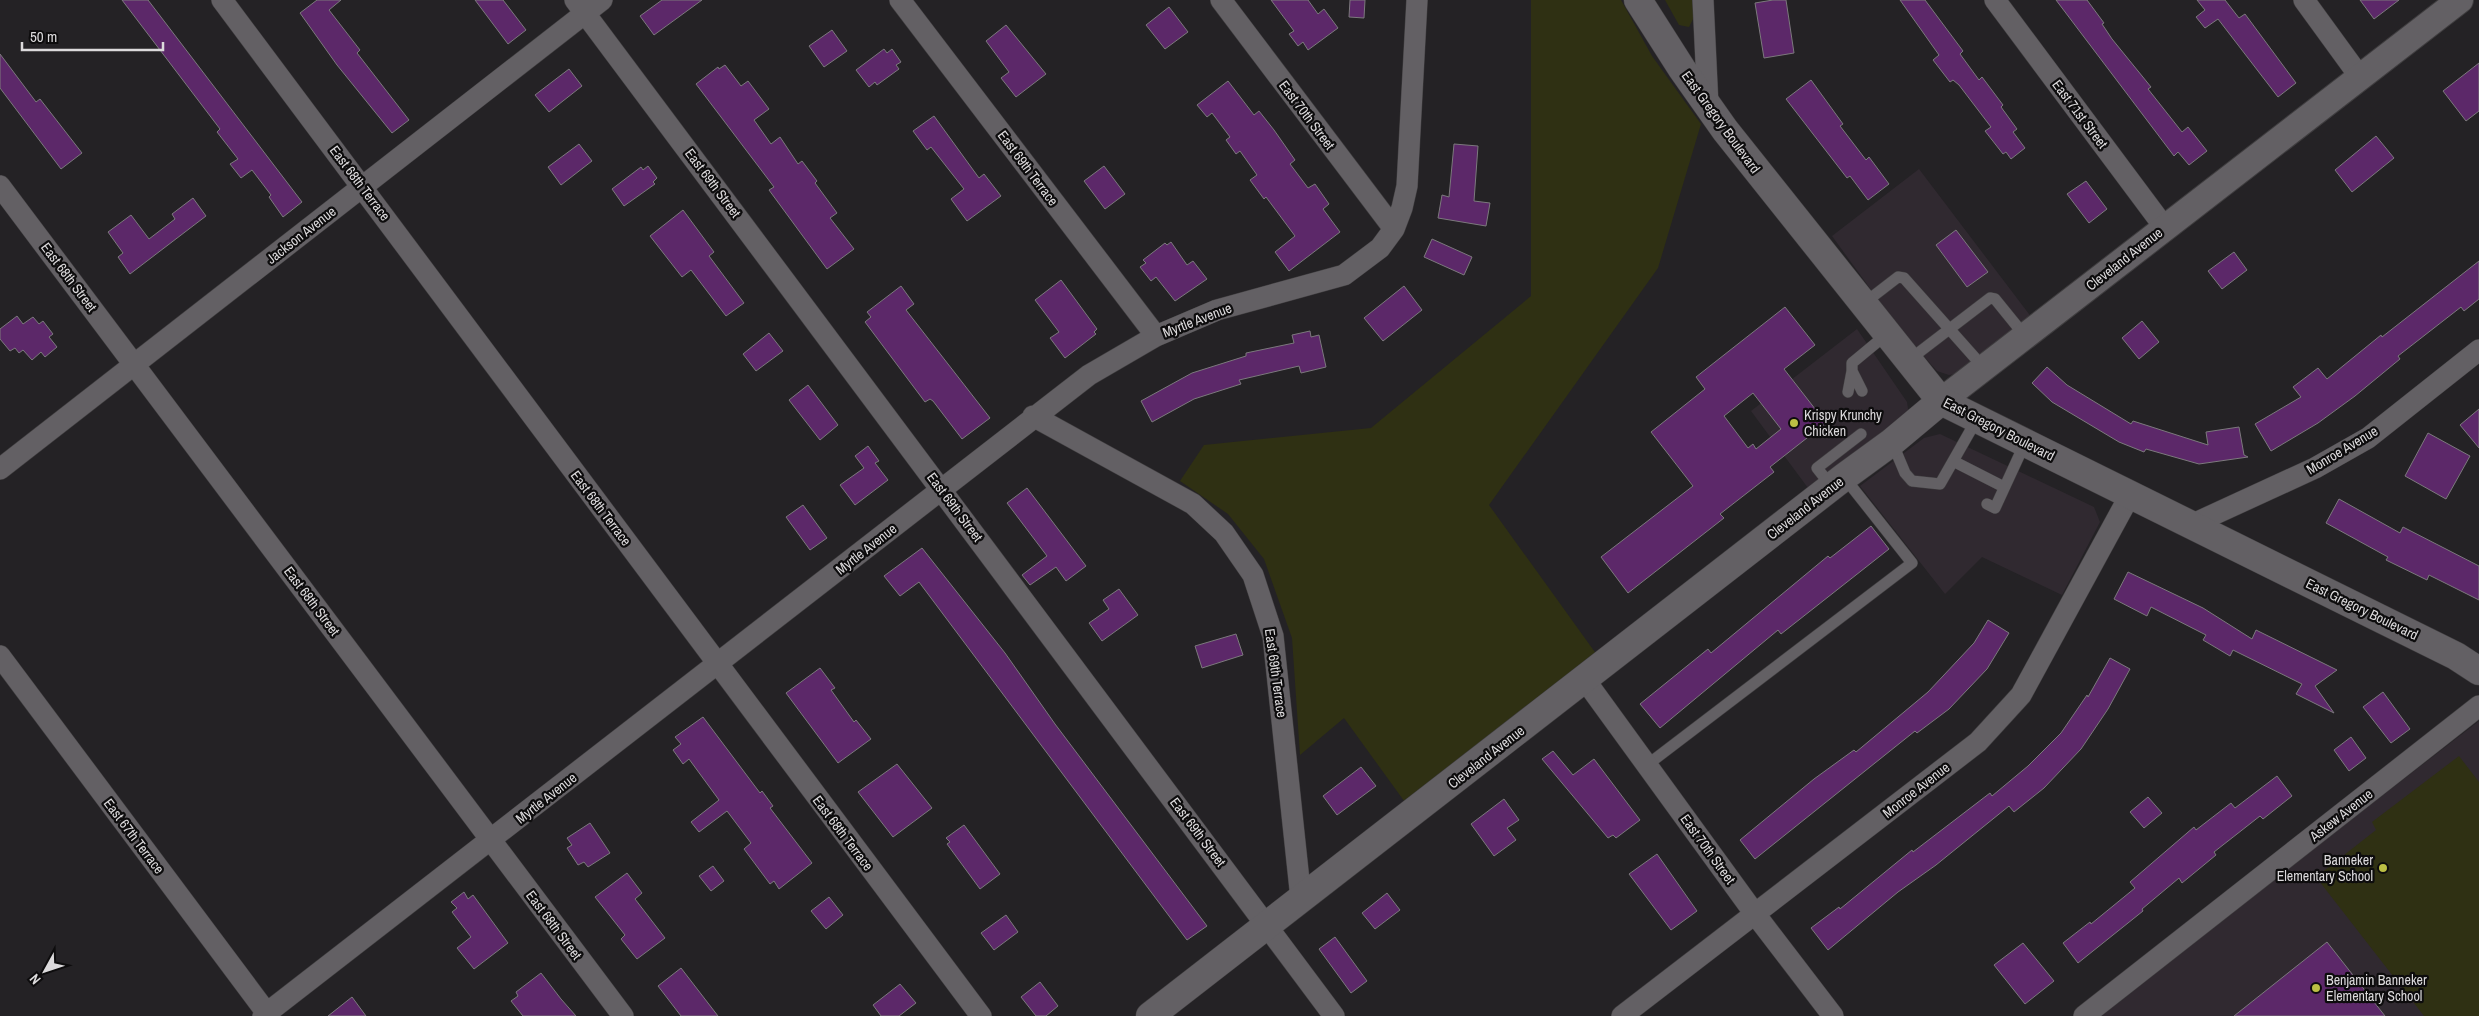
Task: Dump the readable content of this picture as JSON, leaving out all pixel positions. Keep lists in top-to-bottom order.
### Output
{
  "streets": {
    "main road": ["East Gregory Boulevard", "Cleveland Avenue"],
    "street": [
      "East 71st Street",
      "East 70th Street",
      "East 69th Terrace",
      "East 68th Terrace",
      "East 69th Street",
      "Jackson Avenue",
      "East 68th Street",
      "Myrtle Avenue",
      "Monroe Avenue",
      "Askew Avenue",
      "East 67th Terrace"
    ]
  },
  "crossings": [
    ["East 71st Street", "Cleveland Avenue"],
    ["East 70th Street", "Cleveland Avenue"],
    ["East 70th Street", "Myrtle Avenue"],
    ["East 70th Street", "Monroe Avenue"],
    ["East Gregory Boulevard", "Cleveland Avenue"],
    ["East Gregory Boulevard", "Monroe Avenue"],
    ["East 69th Terrace", "Cleveland Avenue"],
    ["East 69th Terrace", "Myrtle Avenue"],
    ["East 68th Terrace", "Jackson Avenue"],
    ["East 68th Terrace", "Myrtle Avenue"],
    ["East 69th Street", "Jackson Avenue"],
    ["East 69th Street", "Cleveland Avenue"],
    ["East 69th Street", "Myrtle Avenue"],
    ["Jackson Avenue", "East 68th Street"],
    ["East 68th Street", "Myrtle Avenue"],
    ["Myrtle Avenue", "East 67th Terrace"]
  ],
  "places": ["Krispy Krunchy Chicken", "Banneker Elementary School", "Benjamin Banneker Elementary School"],
  "scale_bar": "50 m",
  "north": "bottom left"
}
